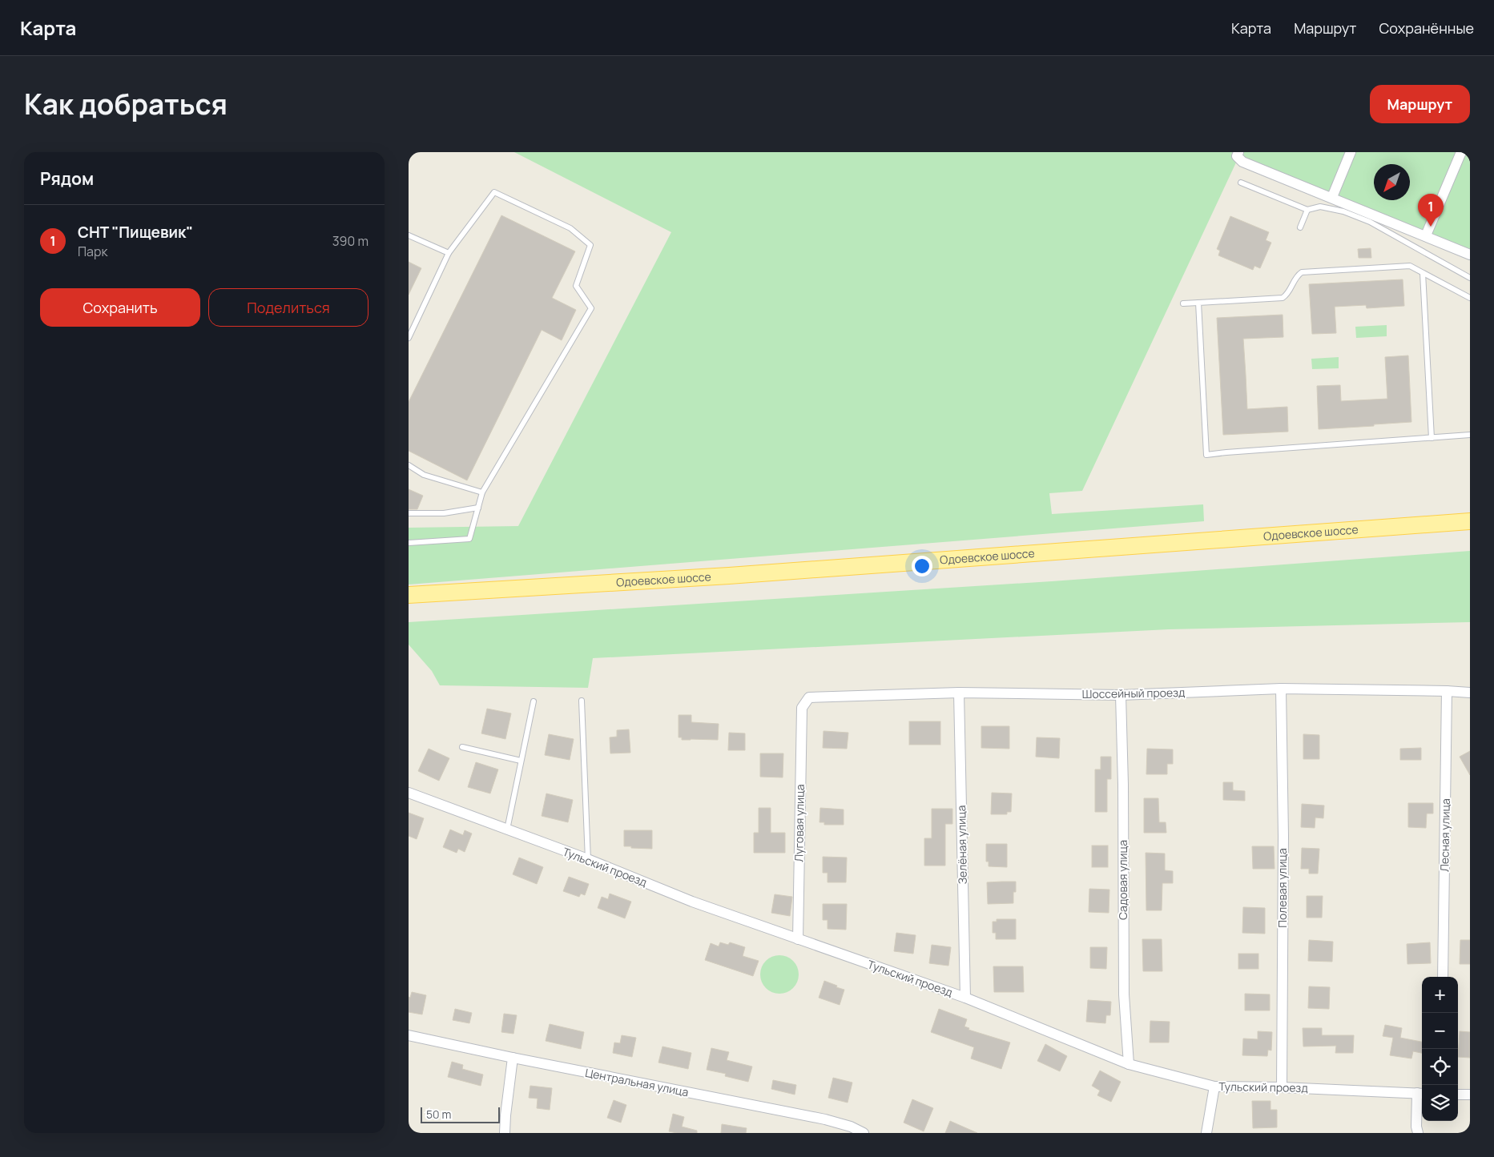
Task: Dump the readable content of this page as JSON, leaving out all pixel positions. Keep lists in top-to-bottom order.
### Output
{
  "streets": {
    "main road": ["Одоевское шоссе"],
    "street": [
      "Шоссейный проезд",
      "Луговая улица",
      "Лесная улица",
      "Зелёная улица",
      "Тульский проезд",
      "Садовая улица",
      "Полевая улица",
      "Центральная улица"
    ]
  },
  "crossings": [
    ["Шоссейный проезд", "Луговая улица"],
    ["Шоссейный проезд", "Лесная улица"],
    ["Шоссейный проезд", "Зелёная улица"],
    ["Шоссейный проезд", "Садовая улица"],
    ["Шоссейный проезд", "Полевая улица"],
    ["Луговая улица", "Тульский проезд"],
    ["Зелёная улица", "Тульский проезд"],
    ["Тульский проезд", "Садовая улица"],
    ["Тульский проезд", "Полевая улица"]
  ],
  "scale_bar": "50 m",
  "north": "bottom left",
  "page": {
    "header": "Карта",
    "nav": ["Карта", "Маршрут", "Сохранённые"],
    "title": "Как добраться",
    "buttons": [
      "Маршрут",
      ["Сохранить", "Поделиться"]
    ],
    "heading": "Рядом",
    "pins": "1",
    "list": [
      {
        "mark": "1",
        "name": "СНТ \"Пищевик\"",
        "note": "Парк",
        "value": "390 m"
      }
    ],
    "map_buttons": ["+", "−"],
    "scale": "50 m"
  }
}
